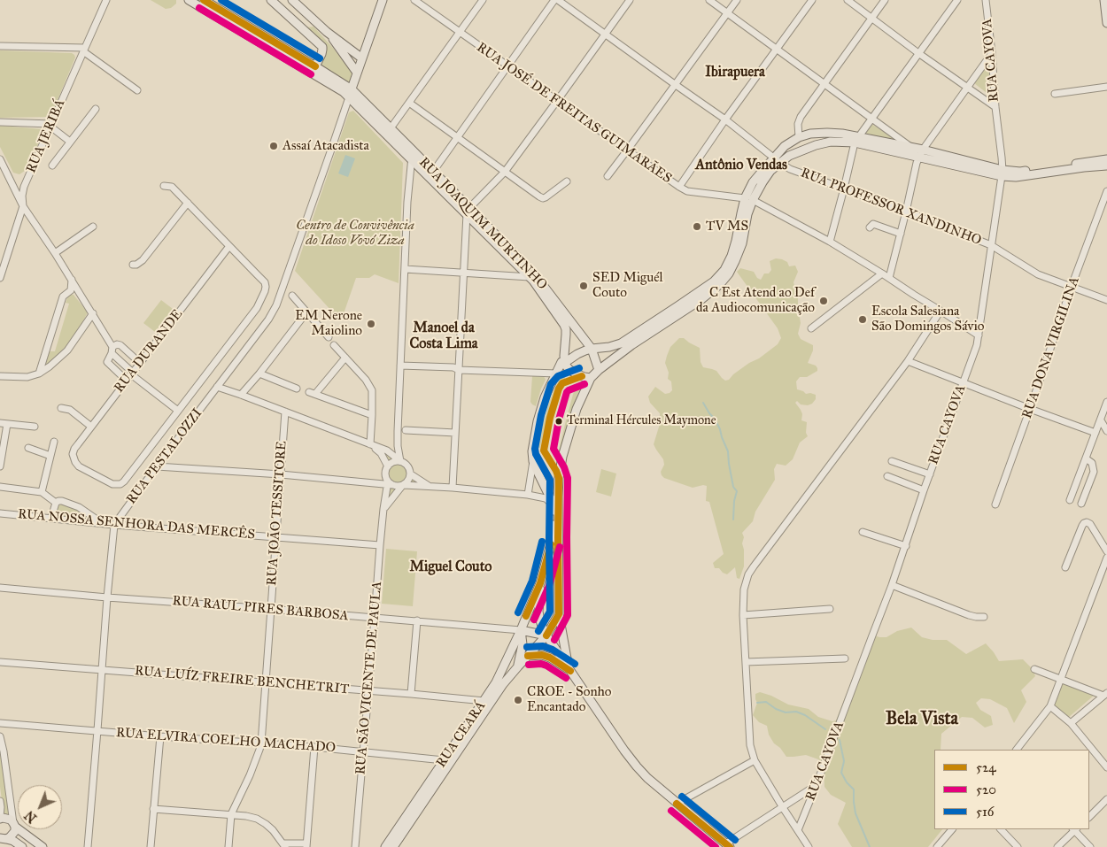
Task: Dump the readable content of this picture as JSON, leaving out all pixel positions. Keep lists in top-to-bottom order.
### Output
{
  "streets": {
    "main road": ["RUA JOAQUIM MURTINHO", "RUA CEARÁ"],
    "street": [
      "RUA CAYOVA",
      "RUA JOSÉ DE FREITAS GUIMARÃES",
      "RUA JERIBÁ",
      "RUA PROFESSOR XANDINHO",
      "RUA DONA VIRGILINA",
      "RUA DURANDE",
      "RUA PESTALOZZI",
      "RUA JOÃO TESSITORE",
      "RUA NOSSA SENHORA DAS MERCÊS",
      "RUA RAUL PIRES BARBOSA",
      "RUA SÃO VICENTE DE PAULA",
      "RUA LUÍZ FREIRE BENCHETRIT",
      "RUA ELVIRA COELHO MACHADO"
    ]
  },
  "crossings": [
    ["RUA CAYOVA", "RUA PROFESSOR XANDINHO"],
    ["RUA PROFESSOR XANDINHO", "RUA DONA VIRGILINA"],
    ["RUA JOAQUIM MURTINHO", "RUA PESTALOZZI"],
    ["RUA JOAQUIM MURTINHO", "RUA CEARÁ"],
    ["RUA PESTALOZZI", "RUA NOSSA SENHORA DAS MERCÊS"],
    ["RUA JOÃO TESSITORE", "RUA NOSSA SENHORA DAS MERCÊS"],
    ["RUA JOÃO TESSITORE", "RUA RAUL PIRES BARBOSA"],
    ["RUA JOÃO TESSITORE", "RUA LUÍZ FREIRE BENCHETRIT"],
    ["RUA JOÃO TESSITORE", "RUA ELVIRA COELHO MACHADO"],
    ["RUA NOSSA SENHORA DAS MERCÊS", "RUA SÃO VICENTE DE PAULA"],
    ["RUA RAUL PIRES BARBOSA", "RUA SÃO VICENTE DE PAULA"],
    ["RUA RAUL PIRES BARBOSA", "RUA CEARÁ"],
    ["RUA SÃO VICENTE DE PAULA", "RUA LUÍZ FREIRE BENCHETRIT"],
    ["RUA SÃO VICENTE DE PAULA", "RUA ELVIRA COELHO MACHADO"],
    ["RUA LUÍZ FREIRE BENCHETRIT", "RUA CEARÁ"],
    ["RUA CEARÁ", "RUA ELVIRA COELHO MACHADO"]
  ],
  "districts": [
    "Ibirapuera",
    "Antônio Vendas",
    "Manoel da Costa Lima",
    "Miguel Couto",
    "Bela Vista"
  ],
  "parks": ["Centro de Convivência do Idoso Vovó Ziza"],
  "places": [
    "Assaí Atacadista",
    "TV MS",
    "SED Miguél Couto",
    "C Est Atend ao Def da Audiocomunicação",
    "Escola Salesiana São Domingos Sávio",
    "EM Nerone Maiolino",
    "Terminal Hércules Maymone",
    "CROE - Sonho Encantado"
  ],
  "lines": ["transit line 524", "transit line 516", "transit line 520"],
  "legend": ["524", "520", "516"],
  "north": "bottom left"
}
